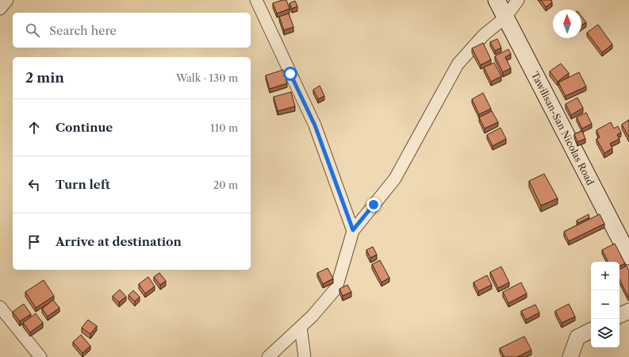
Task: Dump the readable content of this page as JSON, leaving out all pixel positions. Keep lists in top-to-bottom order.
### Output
{
  "streets": {
    "main road": ["Tawilisan-San Nicolas Road"]
  },
  "north": "top",
  "page": {
    "search": "Search here",
    "heading": ["2 min", "Walk · 130 m"],
    "list": [
      ["Continue", "110 m"],
      ["Turn left", "20 m"],
      "Arrive at destination"
    ],
    "map_buttons": ["+", "−"]
  }
}
